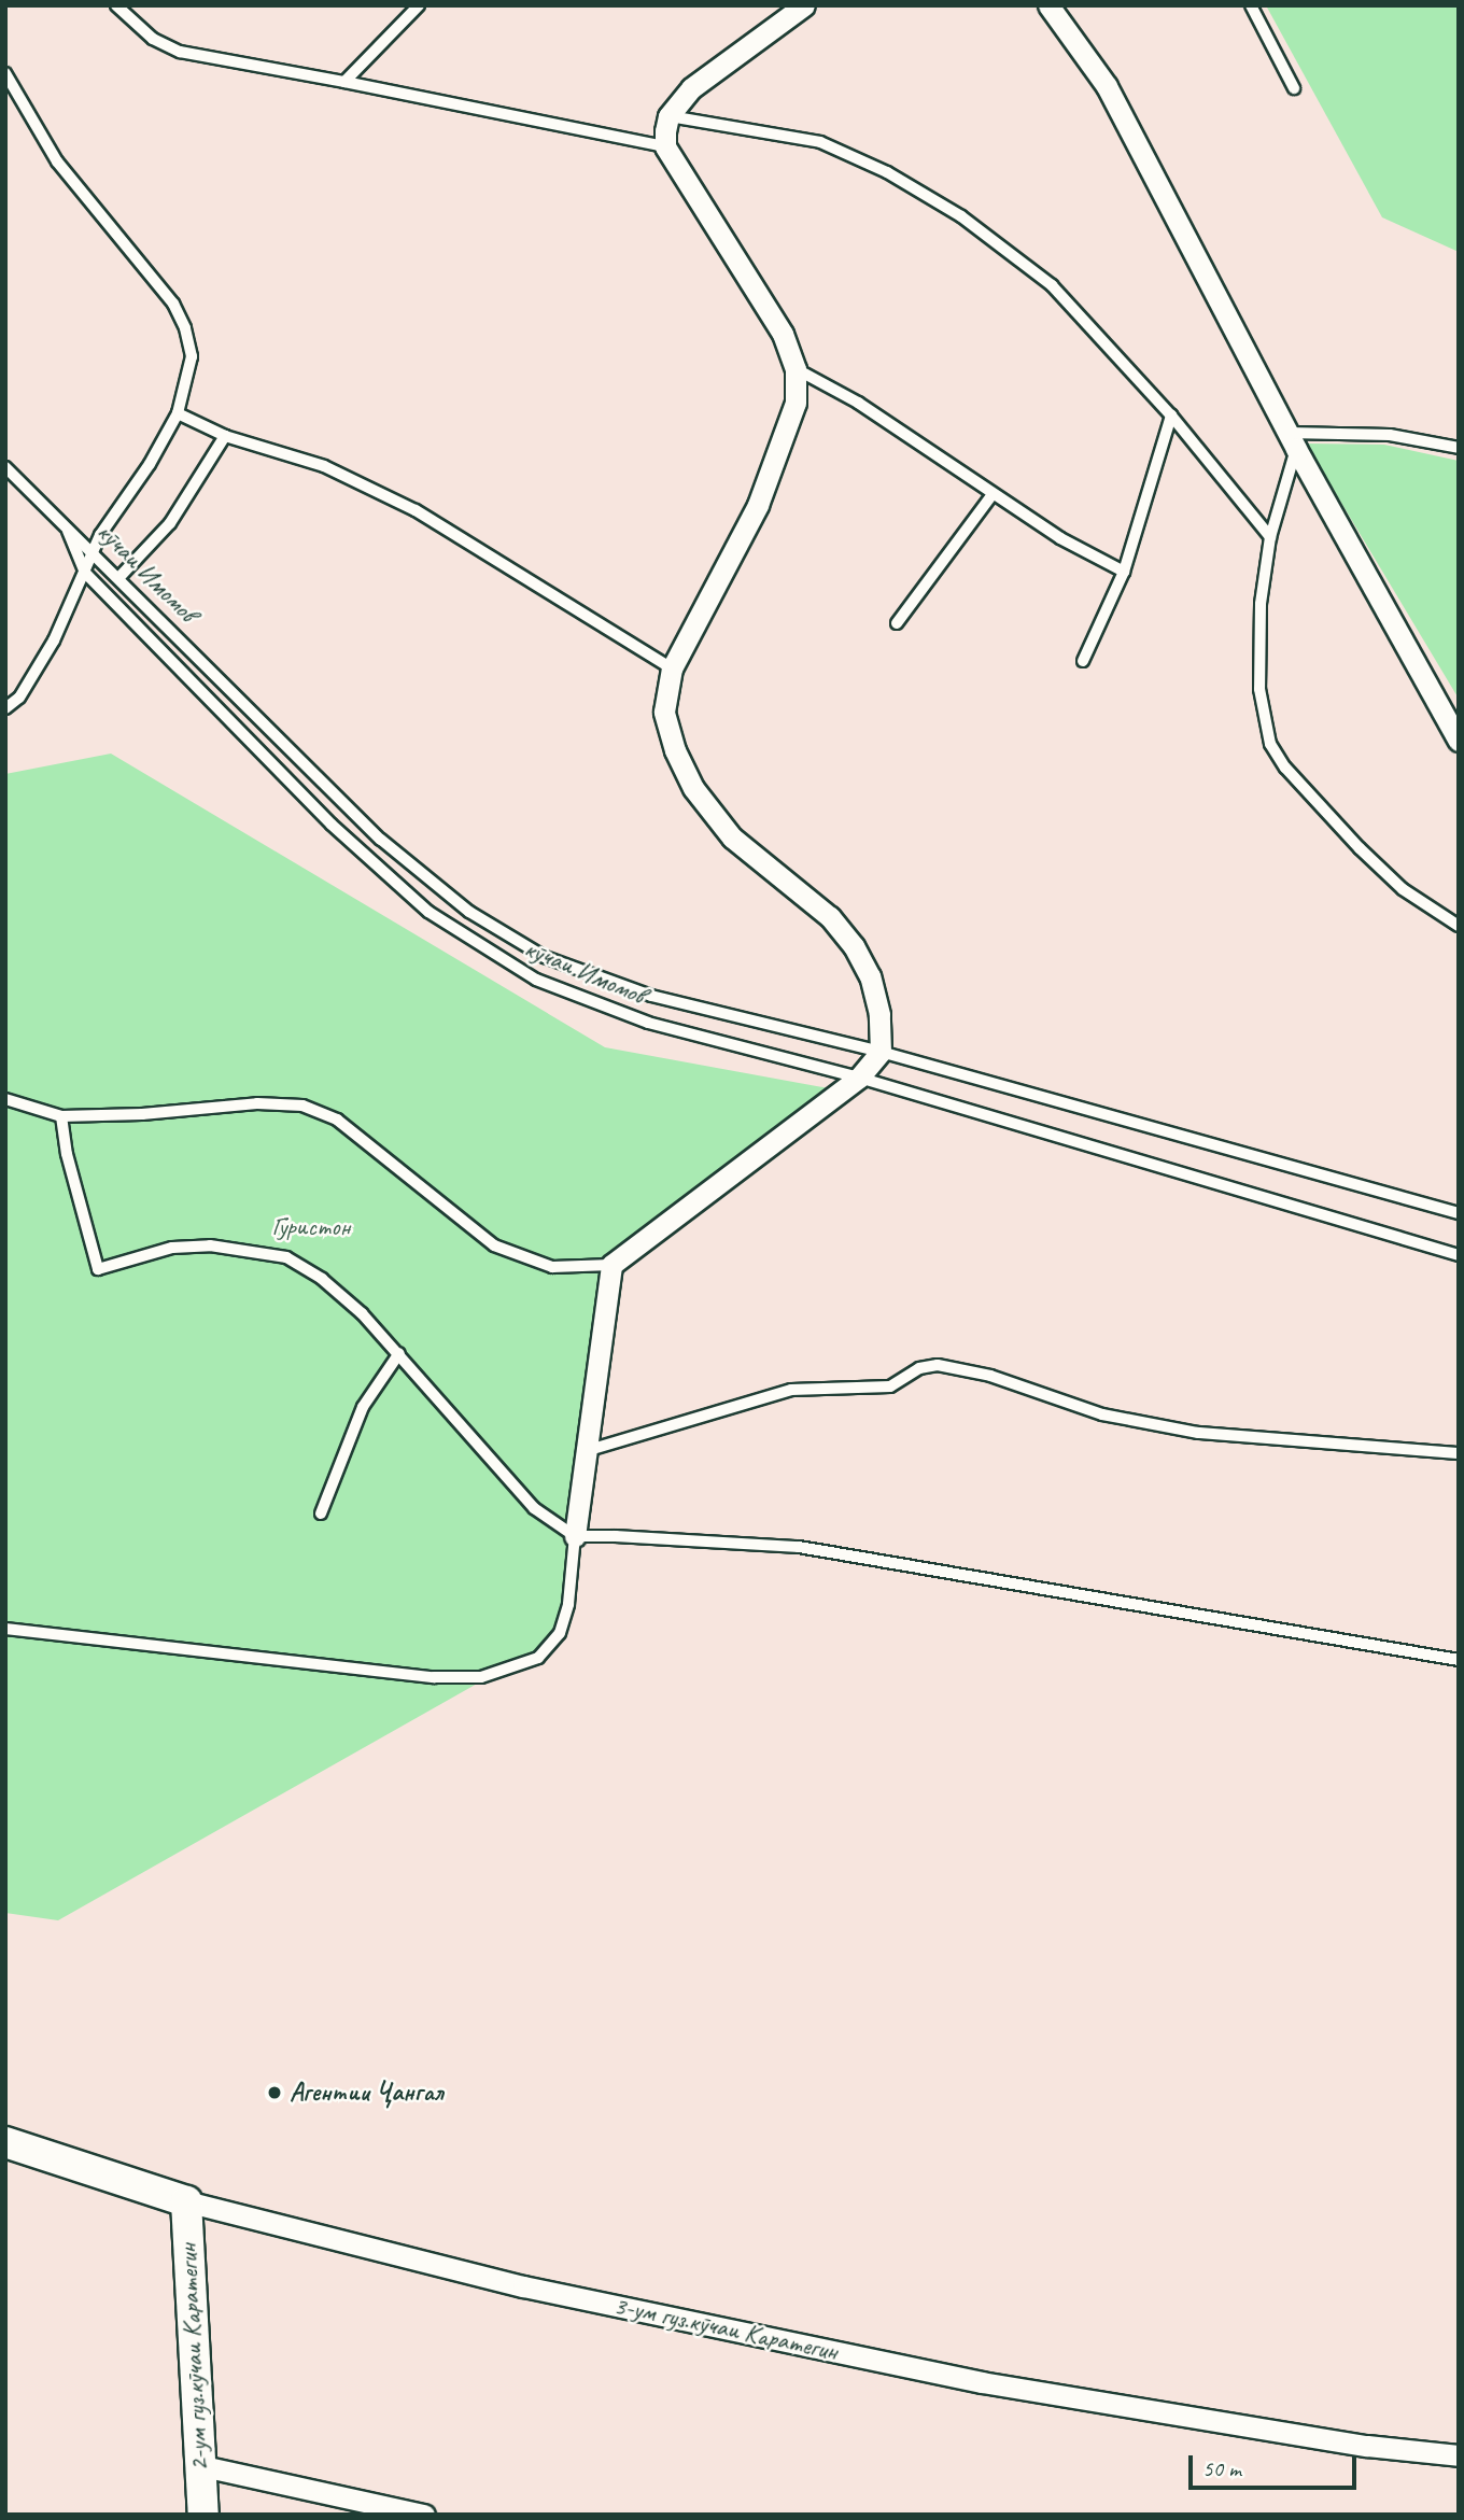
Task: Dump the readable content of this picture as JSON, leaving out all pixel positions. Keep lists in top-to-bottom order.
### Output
{
  "streets": {
    "street": ["3-ум гуз.кӯчаи Каратегин", "2-ум гуз.кӯчаи Каратегин"],
    "lane": ["кӯчаи Имомов"]
  },
  "crossings": [
    ["3-ум гуз.кӯчаи Каратегин", "2-ум гуз.кӯчаи Каратегин"]
  ],
  "parks": ["Гуристон"],
  "places": ["Агентии Ҷангал"],
  "scale_bar": "50 m"
}
